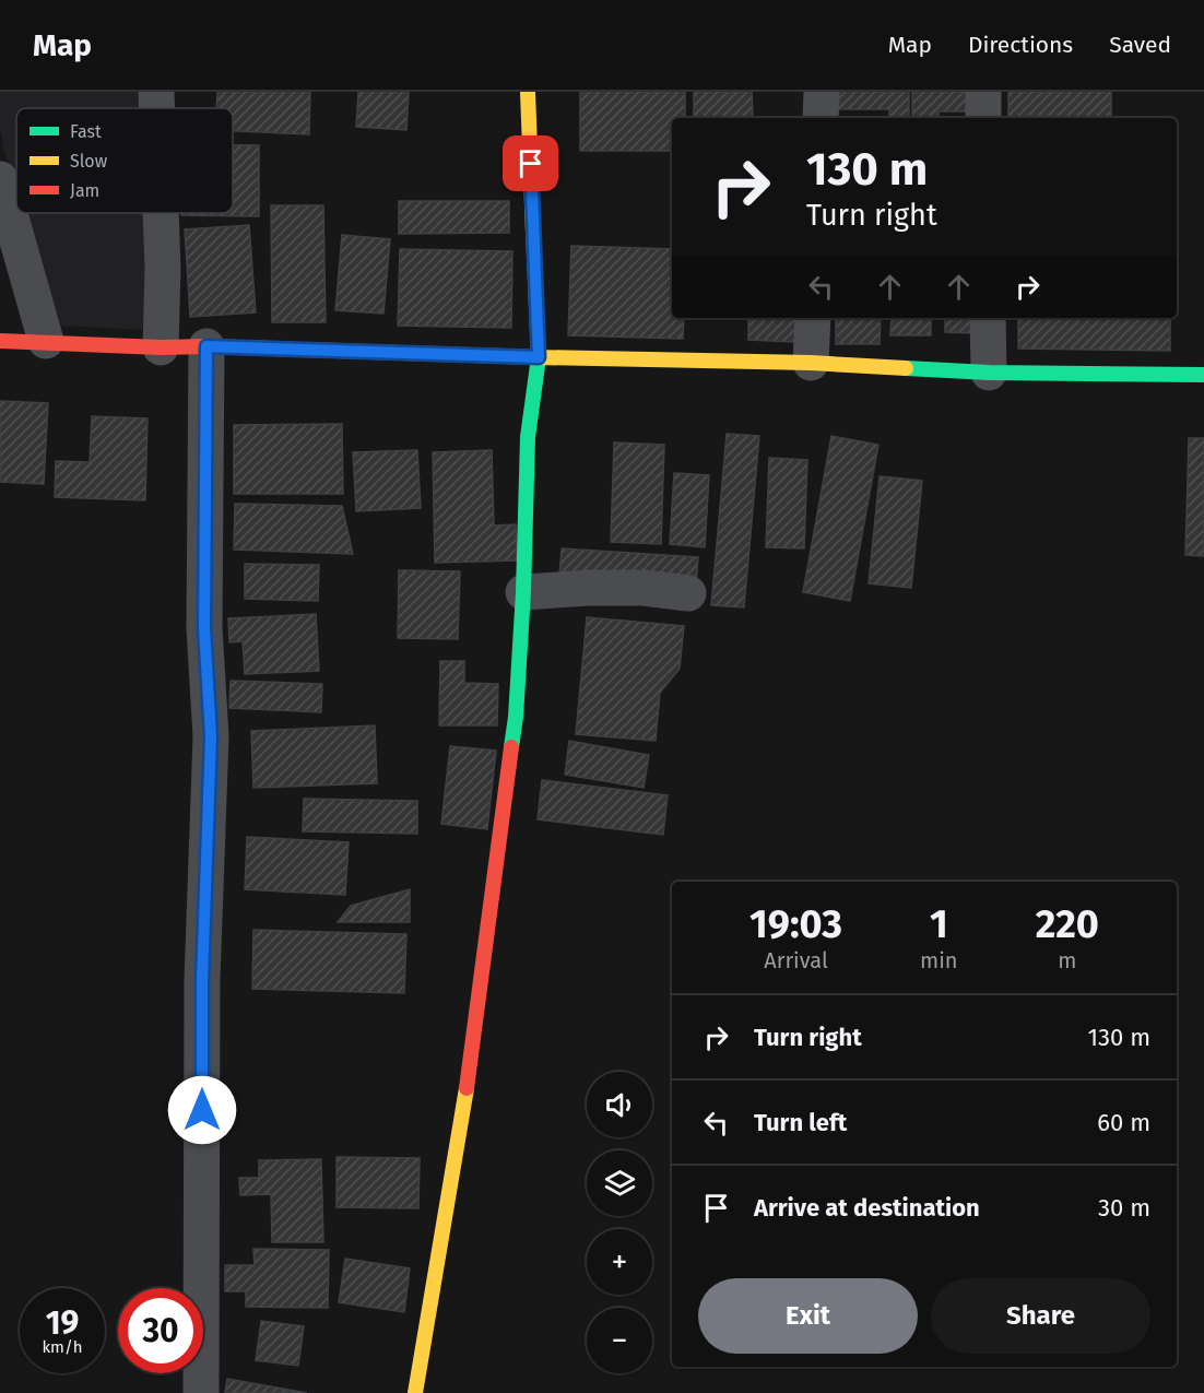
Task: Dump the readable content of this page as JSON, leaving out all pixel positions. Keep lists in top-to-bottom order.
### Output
{
  "legend": ["Fast", "Slow", "Jam"],
  "page": {
    "header": "Map",
    "nav": ["Map", "Directions", "Saved"],
    "turn": ["130 m", "Turn right"],
    "eta": [
      "19:03",
      "Arrival",
      "1",
      "min",
      "220",
      "m"
    ],
    "list": [
      {
        "name": "Turn right",
        "value": "130 m"
      },
      {
        "name": "Turn left",
        "value": "60 m"
      },
      {
        "name": "Arrive at destination",
        "value": "30 m"
      }
    ],
    "map_buttons": ["+", "−"],
    "buttons": ["Exit", "Share"],
    "speed": "19 km/h",
    "limit": "30"
  }
}
